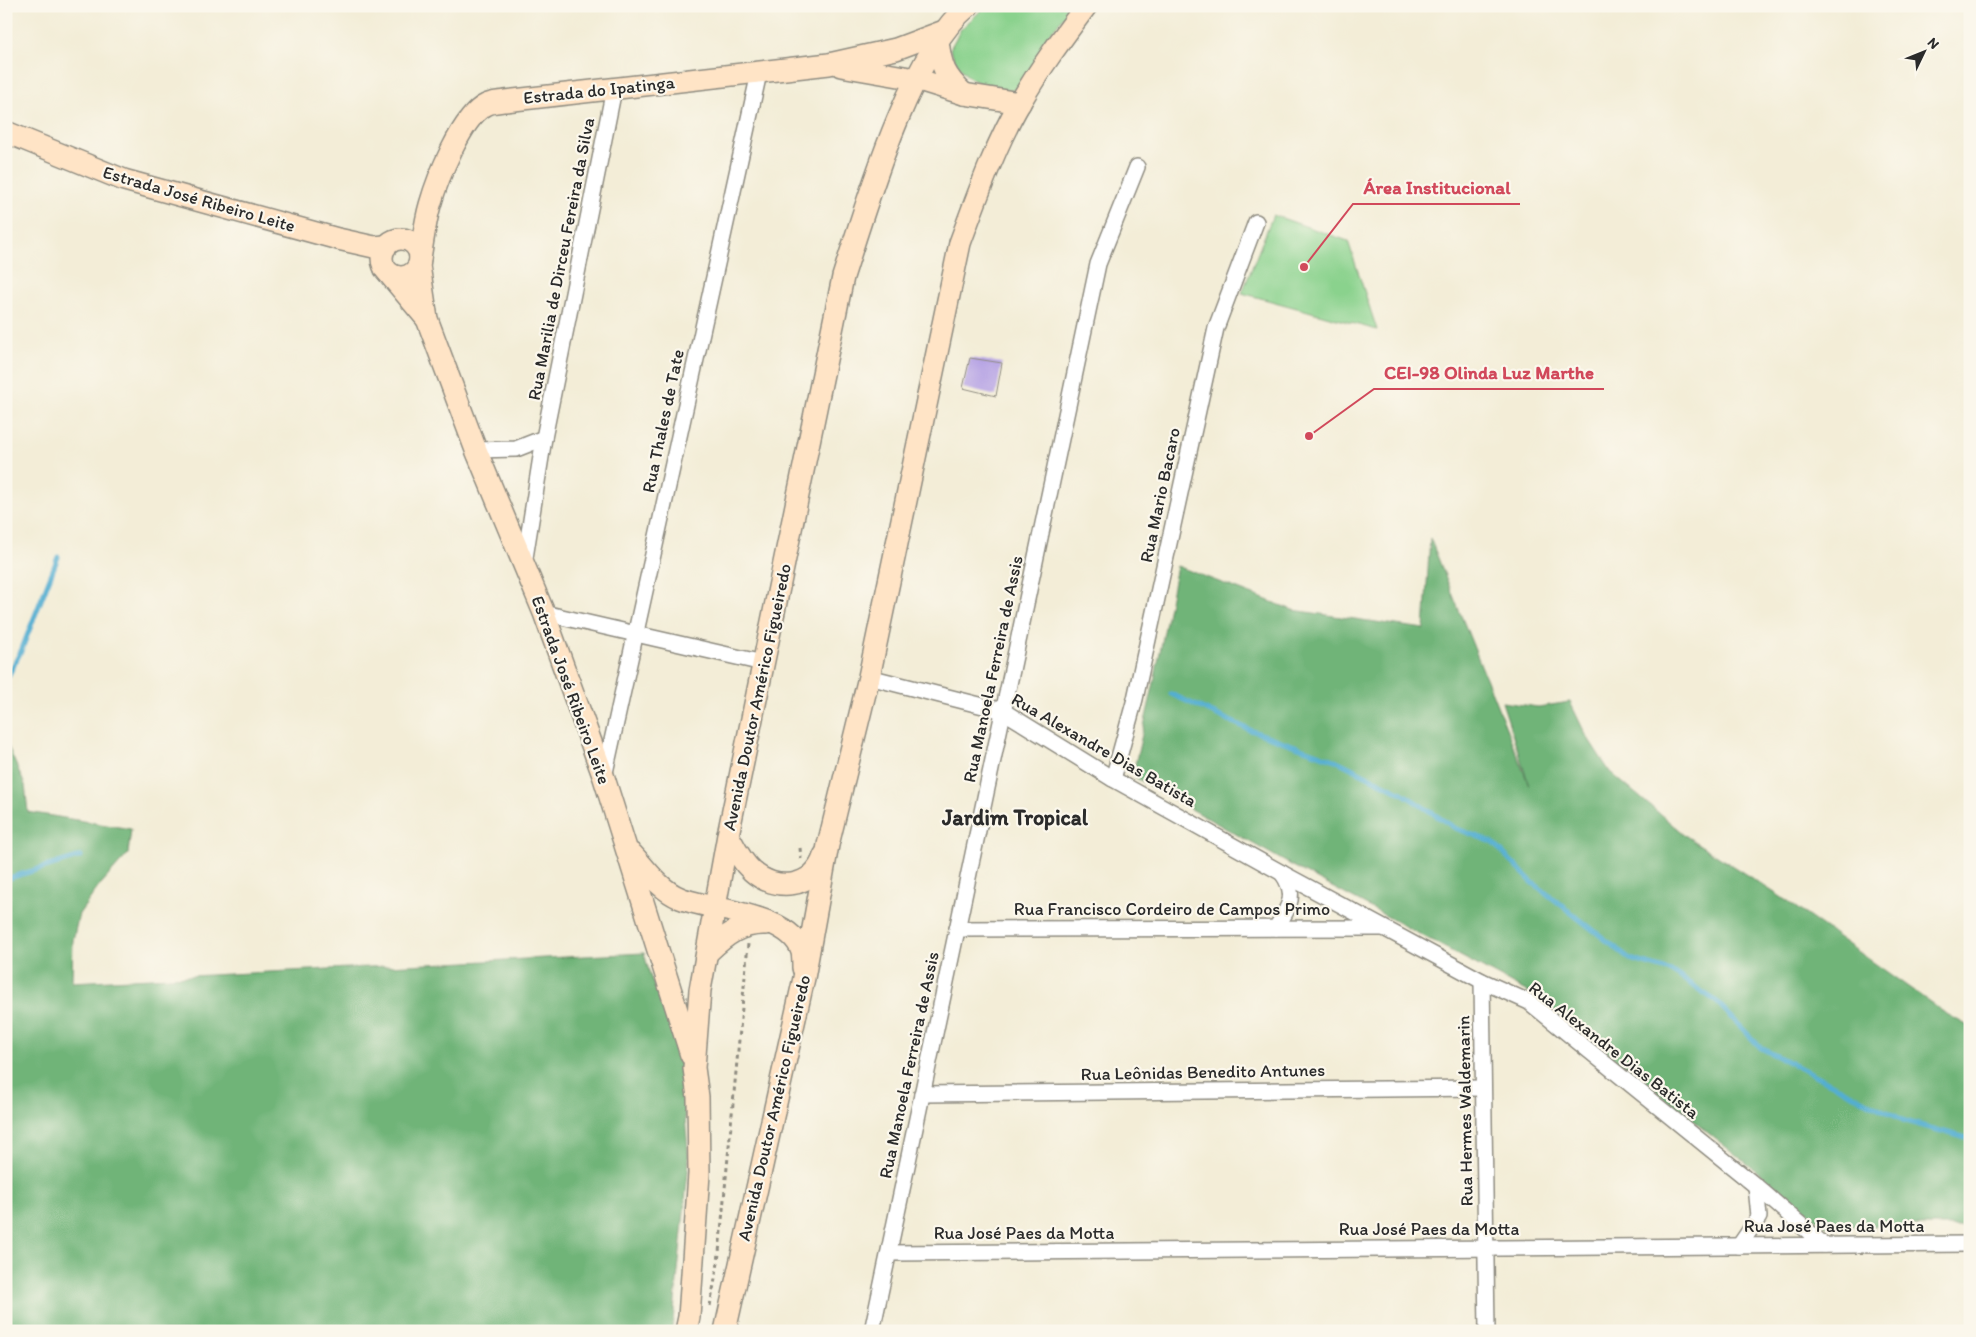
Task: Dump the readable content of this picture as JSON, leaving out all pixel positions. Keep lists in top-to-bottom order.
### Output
{
  "streets": {
    "main road": ["Estrada do Ipatinga", "Estrada José Ribeiro Leite", "Avenida Doutor Américo Figueiredo"],
    "street": [
      "Rua Marilia de Dirceu Fereira da Silva",
      "Rua Thales de Tate",
      "Rua Mario Bacaro",
      "Rua Manoela Ferreira de Assis",
      "Rua Alexandre Dias Batista",
      "Rua Francisco Cordeiro de Campos Primo",
      "Rua Leônidas Benedito Antunes",
      "Rua Hermes Waldemarin",
      "Rua José Paes da Motta"
    ]
  },
  "crossings": [
    ["Estrada do Ipatinga", "Estrada José Ribeiro Leite"],
    ["Estrada do Ipatinga", "Rua Marilia de Dirceu Fereira da Silva"],
    ["Estrada do Ipatinga", "Rua Thales de Tate"],
    ["Estrada do Ipatinga", "Avenida Doutor Américo Figueiredo"],
    ["Estrada José Ribeiro Leite", "Rua Marilia de Dirceu Fereira da Silva"],
    ["Estrada José Ribeiro Leite", "Rua Thales de Tate"],
    ["Estrada José Ribeiro Leite", "Avenida Doutor Américo Figueiredo"],
    ["Rua Mario Bacaro", "Rua Alexandre Dias Batista"],
    ["Rua Manoela Ferreira de Assis", "Rua Alexandre Dias Batista"],
    ["Rua Manoela Ferreira de Assis", "Rua Francisco Cordeiro de Campos Primo"],
    ["Rua Manoela Ferreira de Assis", "Rua Leônidas Benedito Antunes"],
    ["Rua Manoela Ferreira de Assis", "Rua José Paes da Motta"],
    ["Avenida Doutor Américo Figueiredo", "Rua Alexandre Dias Batista"],
    ["Rua Alexandre Dias Batista", "Rua Francisco Cordeiro de Campos Primo"],
    ["Rua Alexandre Dias Batista", "Rua Hermes Waldemarin"],
    ["Rua Alexandre Dias Batista", "Rua José Paes da Motta"],
    ["Rua Leônidas Benedito Antunes", "Rua Hermes Waldemarin"],
    ["Rua Hermes Waldemarin", "Rua José Paes da Motta"]
  ],
  "districts": ["Jardim Tropical"],
  "places": ["Área Institucional", "CEI-98 Olinda Luz Marthe"],
  "north": "top right"
}
